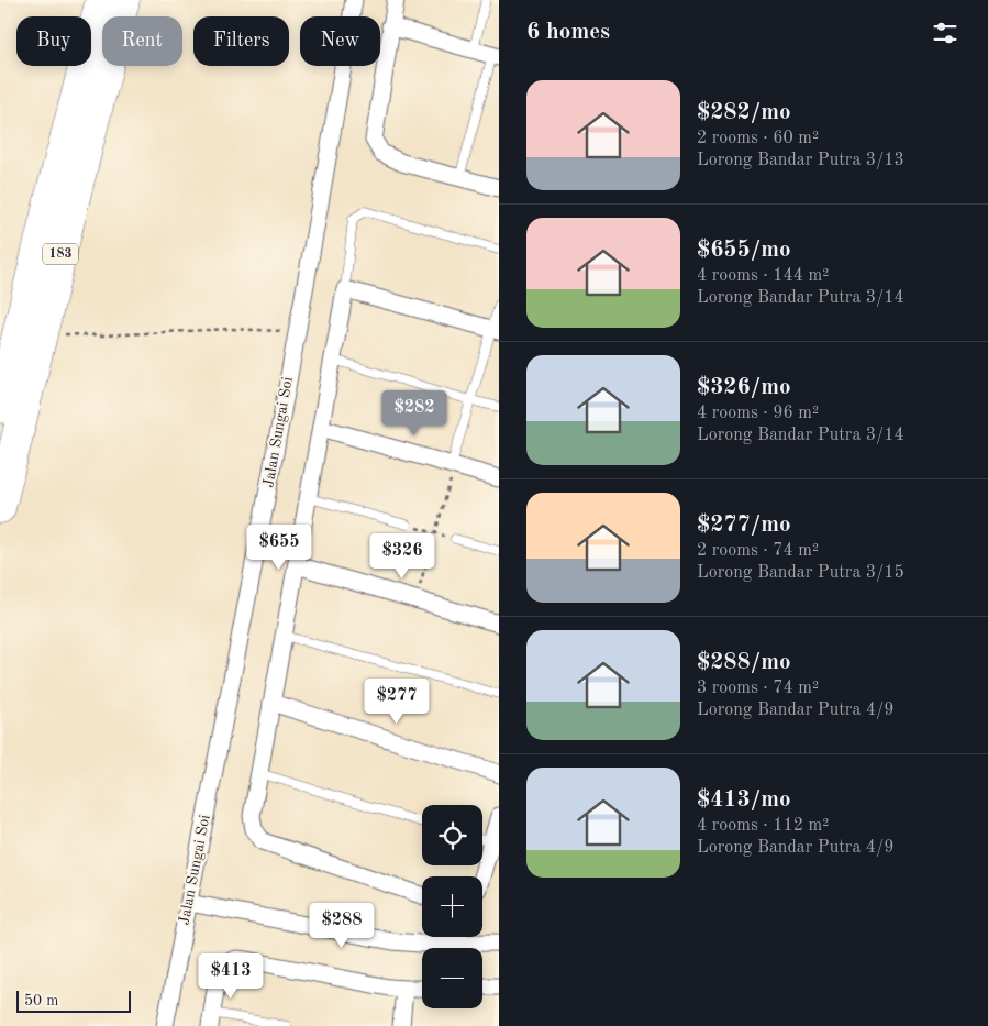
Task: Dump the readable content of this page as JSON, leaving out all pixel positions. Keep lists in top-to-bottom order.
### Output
{
  "streets": {
    "highway": ["183"],
    "street": ["Jalan Sungai Soi"]
  },
  "scale_bar": "50 m",
  "page": {
    "heading": "6 homes",
    "chip": [
      "Buy",
      "Rent",
      "Filters",
      "New"
    ],
    "list": [
      {
        "name": "$282/mo",
        "note": "2 rooms · 60 m² · Lorong Bandar Putra 3/13"
      },
      {
        "name": "$655/mo",
        "note": "4 rooms · 144 m² · Lorong Bandar Putra 3/14"
      },
      {
        "name": "$326/mo",
        "note": "4 rooms · 96 m² · Lorong Bandar Putra 3/14"
      },
      {
        "name": "$277/mo",
        "note": "2 rooms · 74 m² · Lorong Bandar Putra 3/15"
      },
      {
        "name": "$288/mo",
        "note": "3 rooms · 74 m² · Lorong Bandar Putra 4/9"
      },
      {
        "name": "$413/mo",
        "note": "4 rooms · 112 m² · Lorong Bandar Putra 4/9"
      }
    ],
    "price": [
      "$282",
      "$655",
      "$326",
      "$277",
      "$288",
      "$413"
    ],
    "map_buttons": ["+", "−"],
    "scale": "50 m"
  }
}
